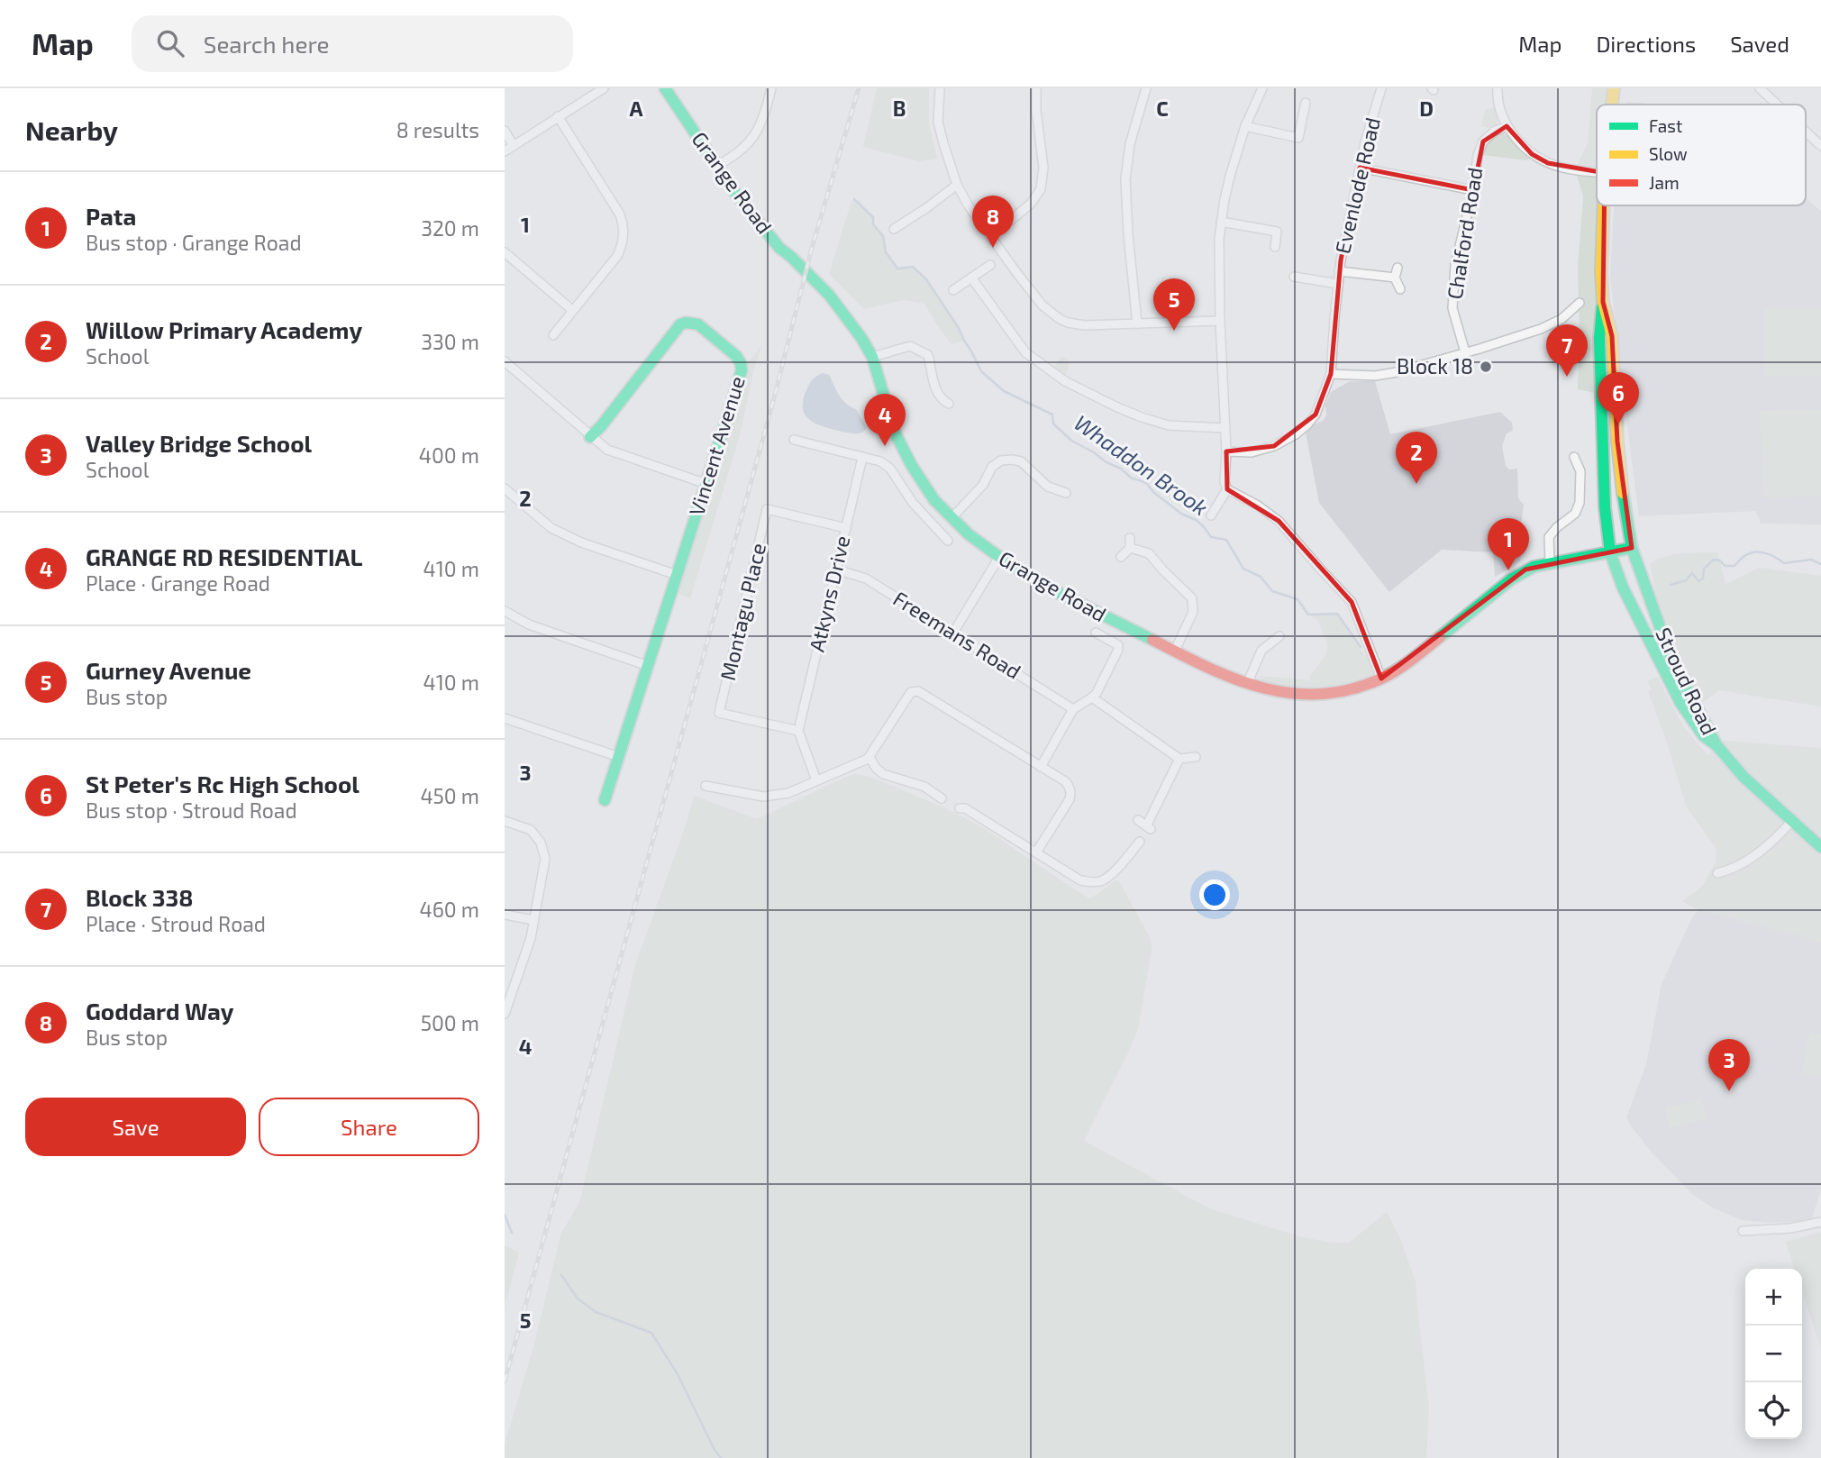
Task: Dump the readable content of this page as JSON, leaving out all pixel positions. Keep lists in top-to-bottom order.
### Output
{
  "streets": {
    "street": [
      "Grange Road",
      "Evenlode Road",
      "Chalford Road",
      "Vincent Avenue",
      "Atkyns Drive",
      "Montagu Place",
      "Freemans Road",
      "Stroud Road"
    ]
  },
  "crossings": [
    ["Grange Road", "Stroud Road"],
    ["Atkyns Drive", "Montagu Place"],
    ["Atkyns Drive", "Freemans Road"]
  ],
  "water": ["Whaddon Brook"],
  "places": ["Block 18"],
  "legend": ["Fast", "Slow", "Jam"],
  "page": {
    "header": "Map",
    "search": "Search here",
    "nav": ["Map", "Directions", "Saved"],
    "heading": ["Nearby", "8 results"],
    "list": [
      {
        "mark": "1",
        "name": "Pata",
        "note": "Bus stop · Grange Road",
        "value": "320 m"
      },
      {
        "mark": "2",
        "name": "Willow Primary Academy",
        "note": "School",
        "value": "330 m"
      },
      {
        "mark": "3",
        "name": "Valley Bridge School",
        "note": "School",
        "value": "400 m"
      },
      {
        "mark": "4",
        "name": "GRANGE RD RESIDENTIAL",
        "note": "Place · Grange Road",
        "value": "410 m"
      },
      {
        "mark": "5",
        "name": "Gurney Avenue",
        "note": "Bus stop",
        "value": "410 m"
      },
      {
        "mark": "6",
        "name": "St Peter's Rc High School",
        "note": "Bus stop · Stroud Road",
        "value": "450 m"
      },
      {
        "mark": "7",
        "name": "Block 338",
        "note": "Place · Stroud Road",
        "value": "460 m"
      },
      {
        "mark": "8",
        "name": "Goddard Way",
        "note": "Bus stop",
        "value": "500 m"
      }
    ],
    "pins": [
      "8",
      "5",
      "7",
      "6",
      "4",
      "2",
      "1",
      "3"
    ],
    "buttons": ["Save", "Share"],
    "map_buttons": ["+", "−"]
  },
  "grid": {
    "columns": [
      "A",
      "B",
      "C",
      "D"
    ],
    "rows": [
      "1",
      "2",
      "3",
      "4",
      "5"
    ]
  }
}
